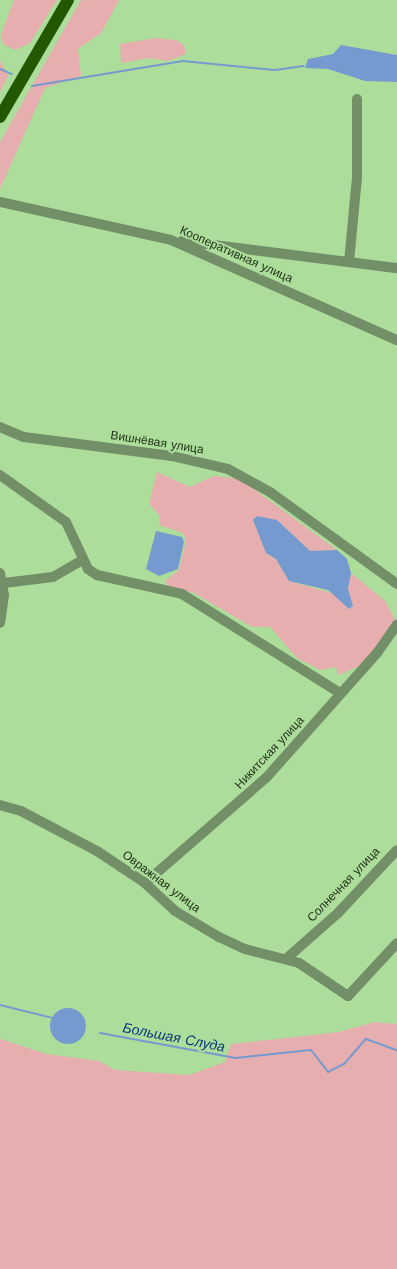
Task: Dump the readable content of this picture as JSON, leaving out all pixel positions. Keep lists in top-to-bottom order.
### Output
{
  "streets": {
    "street": [
      "Кооперативная улица",
      "Вишнёвая улица",
      "Никитская улица",
      "Овражная улица",
      "Солнечная улица"
    ]
  },
  "crossings": [
    ["Никитская улица", "Овражная улица"],
    ["Овражная улица", "Солнечная улица"]
  ],
  "water": ["Большая Слуда"]
}
